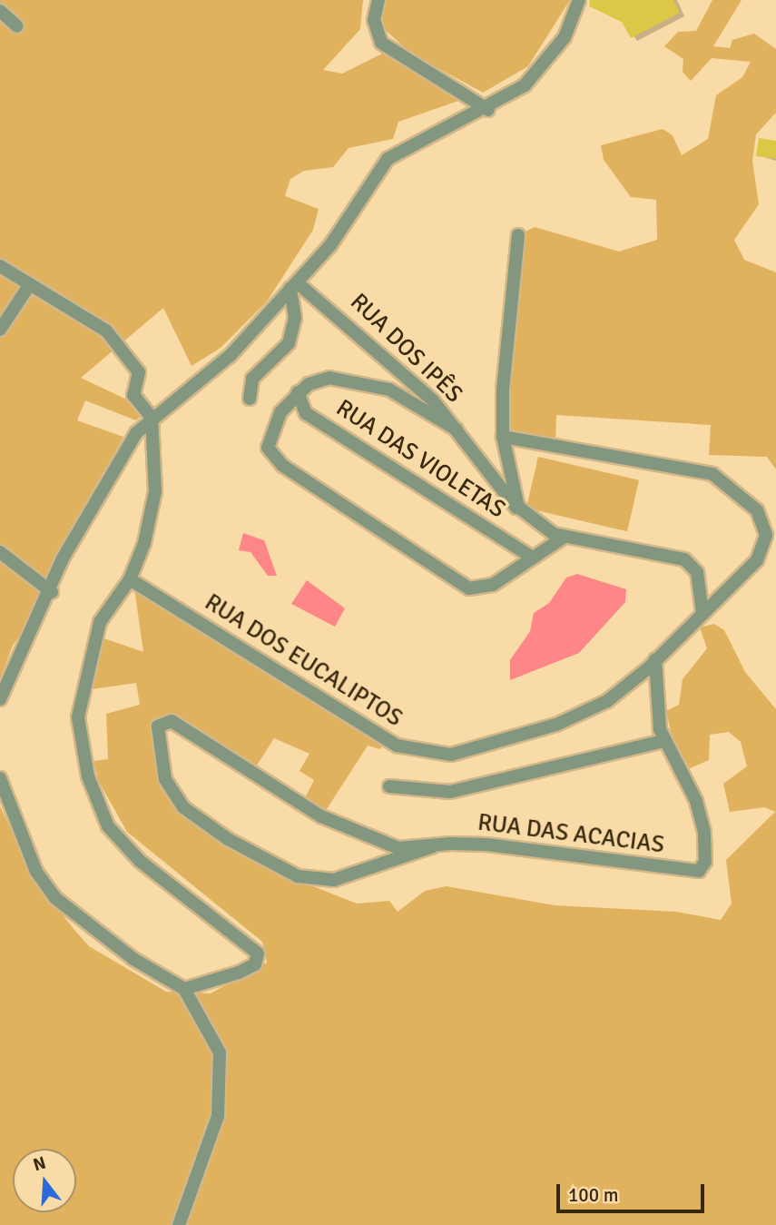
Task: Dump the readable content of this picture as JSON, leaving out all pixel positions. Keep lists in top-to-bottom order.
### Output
{
  "streets": {
    "street": [
      "RUA DOS IPÊS",
      "RUA DAS VIOLETAS",
      "RUA DOS EUCALIPTOS",
      "RUA DAS ACACIAS"
    ]
  },
  "scale_bar": "100 m",
  "north": "top"
}
